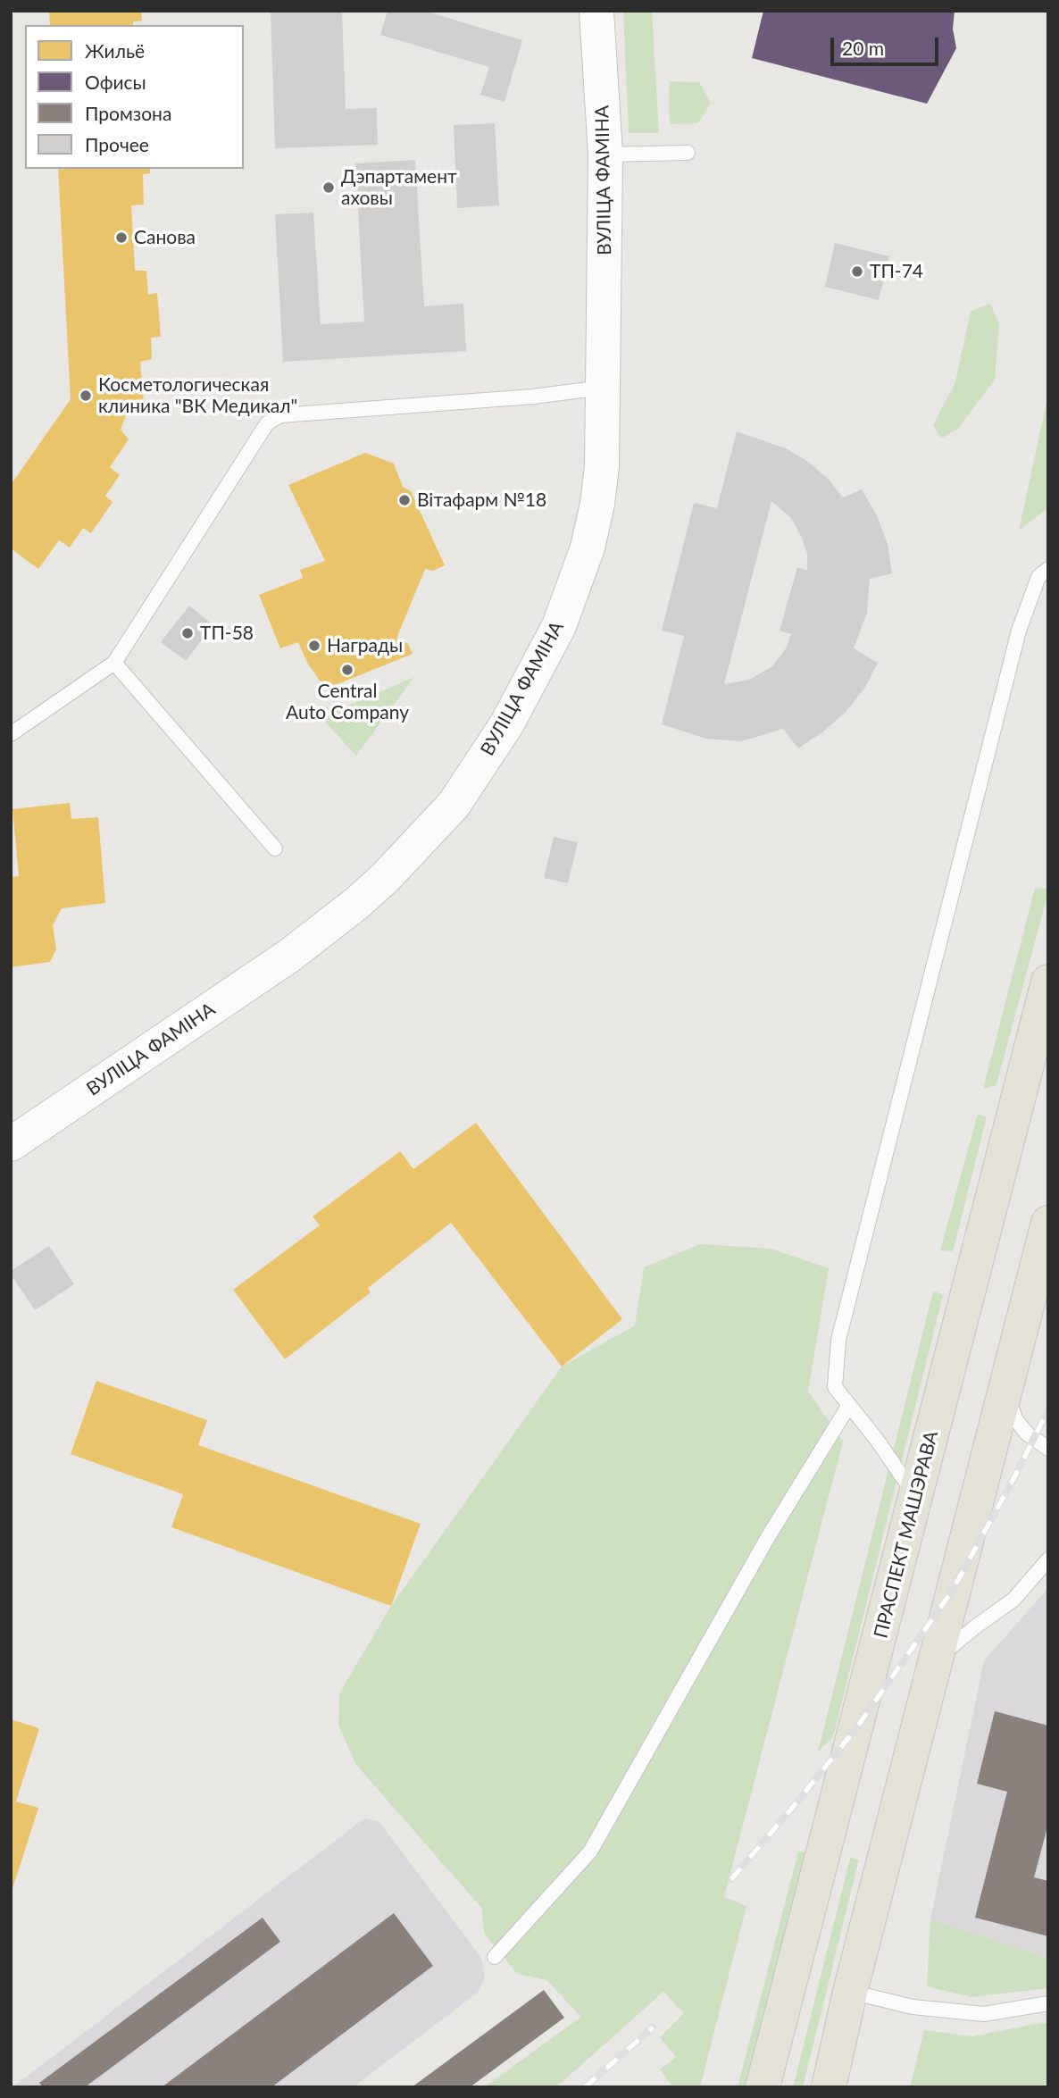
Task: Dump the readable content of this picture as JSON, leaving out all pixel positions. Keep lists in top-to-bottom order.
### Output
{
  "streets": {
    "main road": ["ПРАСПЕКТ МАШЭРАВА"],
    "street": ["ВУЛІЦА ФАМІНА"]
  },
  "places": [
    "Дэпартамент аховы",
    "Санова",
    "ТП-74",
    "Косметологическая клиника \"ВК Медикал\"",
    "Вітафарм №18",
    "ТП-58",
    "Награды",
    "Central Auto Company"
  ],
  "legend": [
    "Жильё",
    "Офисы",
    "Промзона",
    "Прочее"
  ],
  "scale_bar": "20 m"
}
